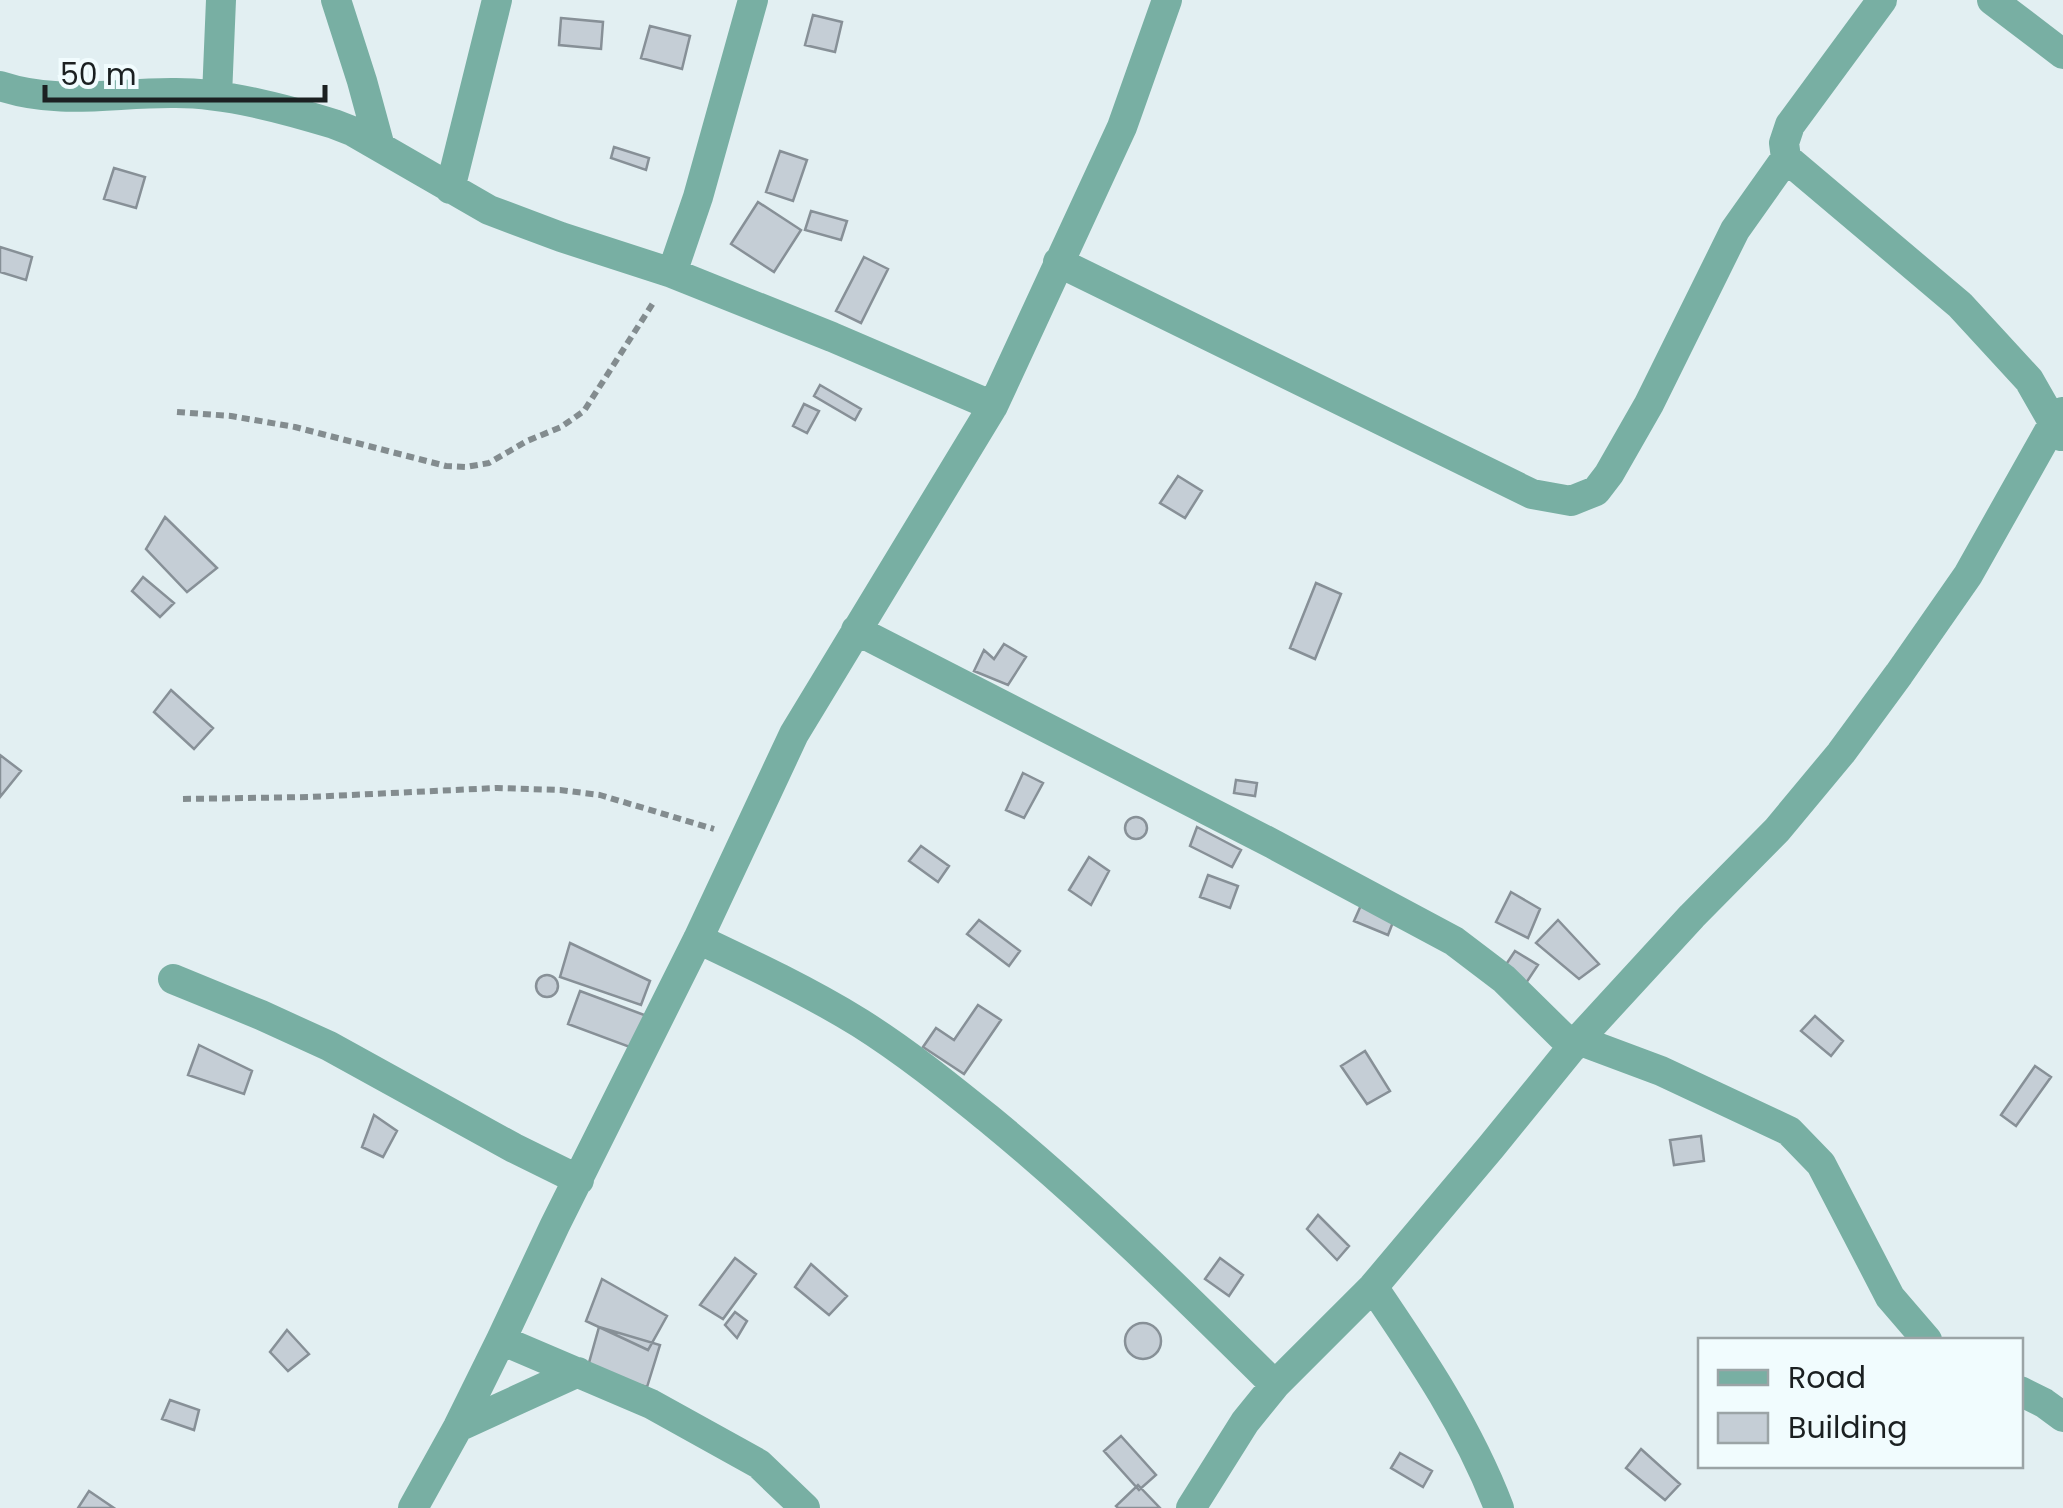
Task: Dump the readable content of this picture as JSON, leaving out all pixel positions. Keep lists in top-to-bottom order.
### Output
{
  "legend": ["Road", "Building"],
  "scale_bar": "50 m"
}
